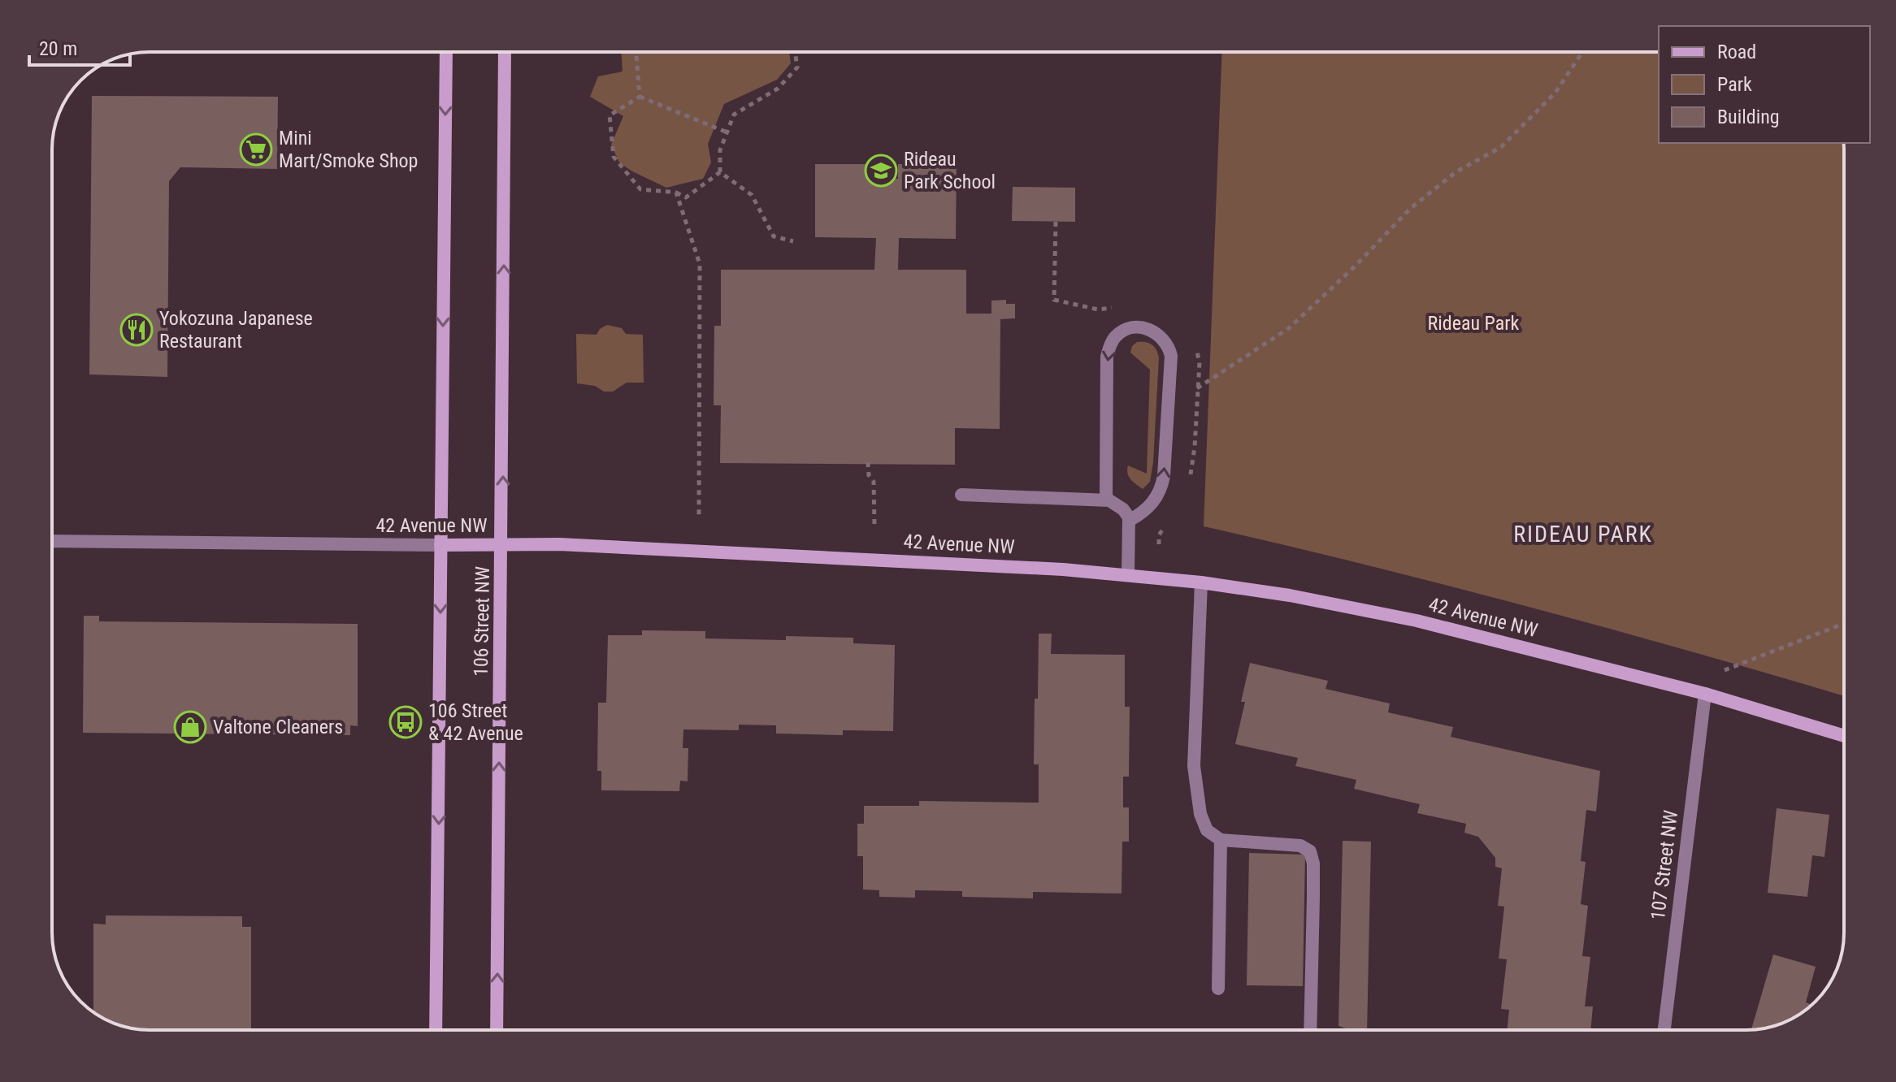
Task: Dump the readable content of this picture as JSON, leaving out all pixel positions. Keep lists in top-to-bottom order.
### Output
{
  "streets": {
    "street": ["42 Avenue NW", "106 Street NW", "107 Street NW"]
  },
  "crossings": [
    ["42 Avenue NW", "106 Street NW"],
    ["42 Avenue NW", "107 Street NW"]
  ],
  "districts": ["RIDEAU PARK"],
  "parks": ["Rideau Park"],
  "places": {
    "supermarket": ["Mini Mart/Smoke Shop"],
    "school or university": ["Rideau Park School"],
    "restaurant": ["Yokozuna Japanese Restaurant"],
    "bus stop": ["106 Street & 42 Avenue"],
    "shop": ["Valtone Cleaners"]
  },
  "legend": ["Road", "Park", "Building"],
  "scale_bar": "20 m"
}
